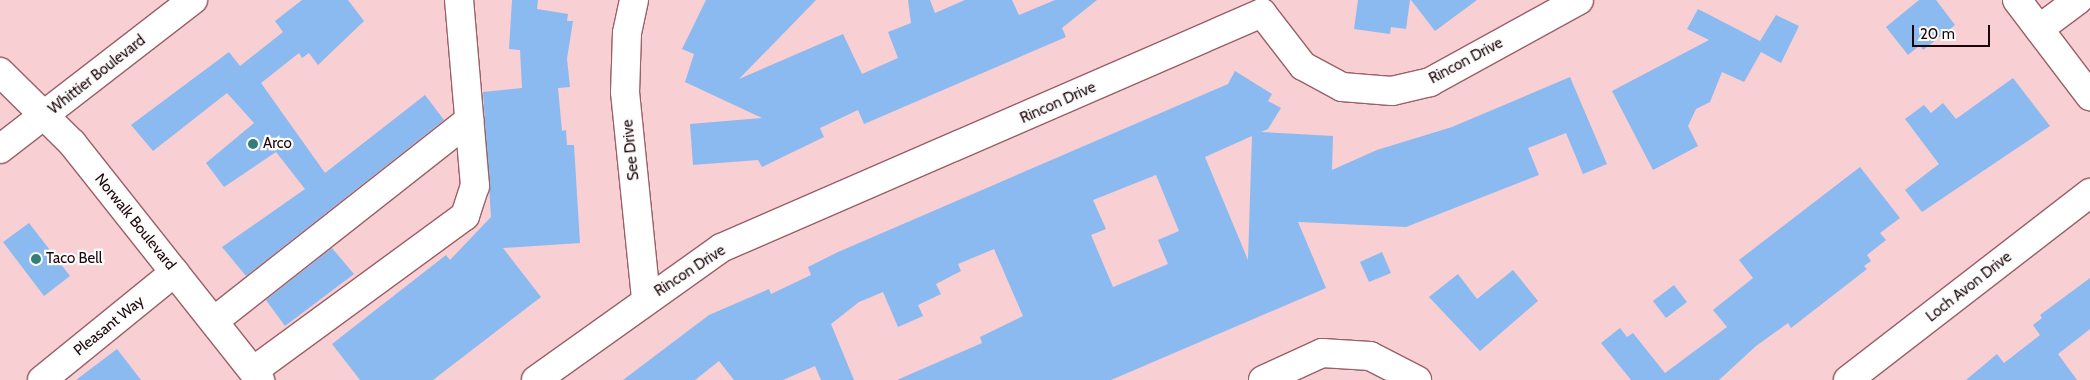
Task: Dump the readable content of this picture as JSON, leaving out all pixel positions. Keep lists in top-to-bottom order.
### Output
{
  "streets": {
    "street": [
      "Rincon Drive",
      "Whittier Boulevard",
      "See Drive",
      "Norwalk Boulevard",
      "Loch Avon Drive",
      "Pleasant Way"
    ]
  },
  "crossings": [
    ["Rincon Drive", "See Drive"],
    ["Whittier Boulevard", "Norwalk Boulevard"],
    ["Norwalk Boulevard", "Pleasant Way"]
  ],
  "places": ["Arco", "Taco Bell"],
  "scale_bar": "20 m"
}
